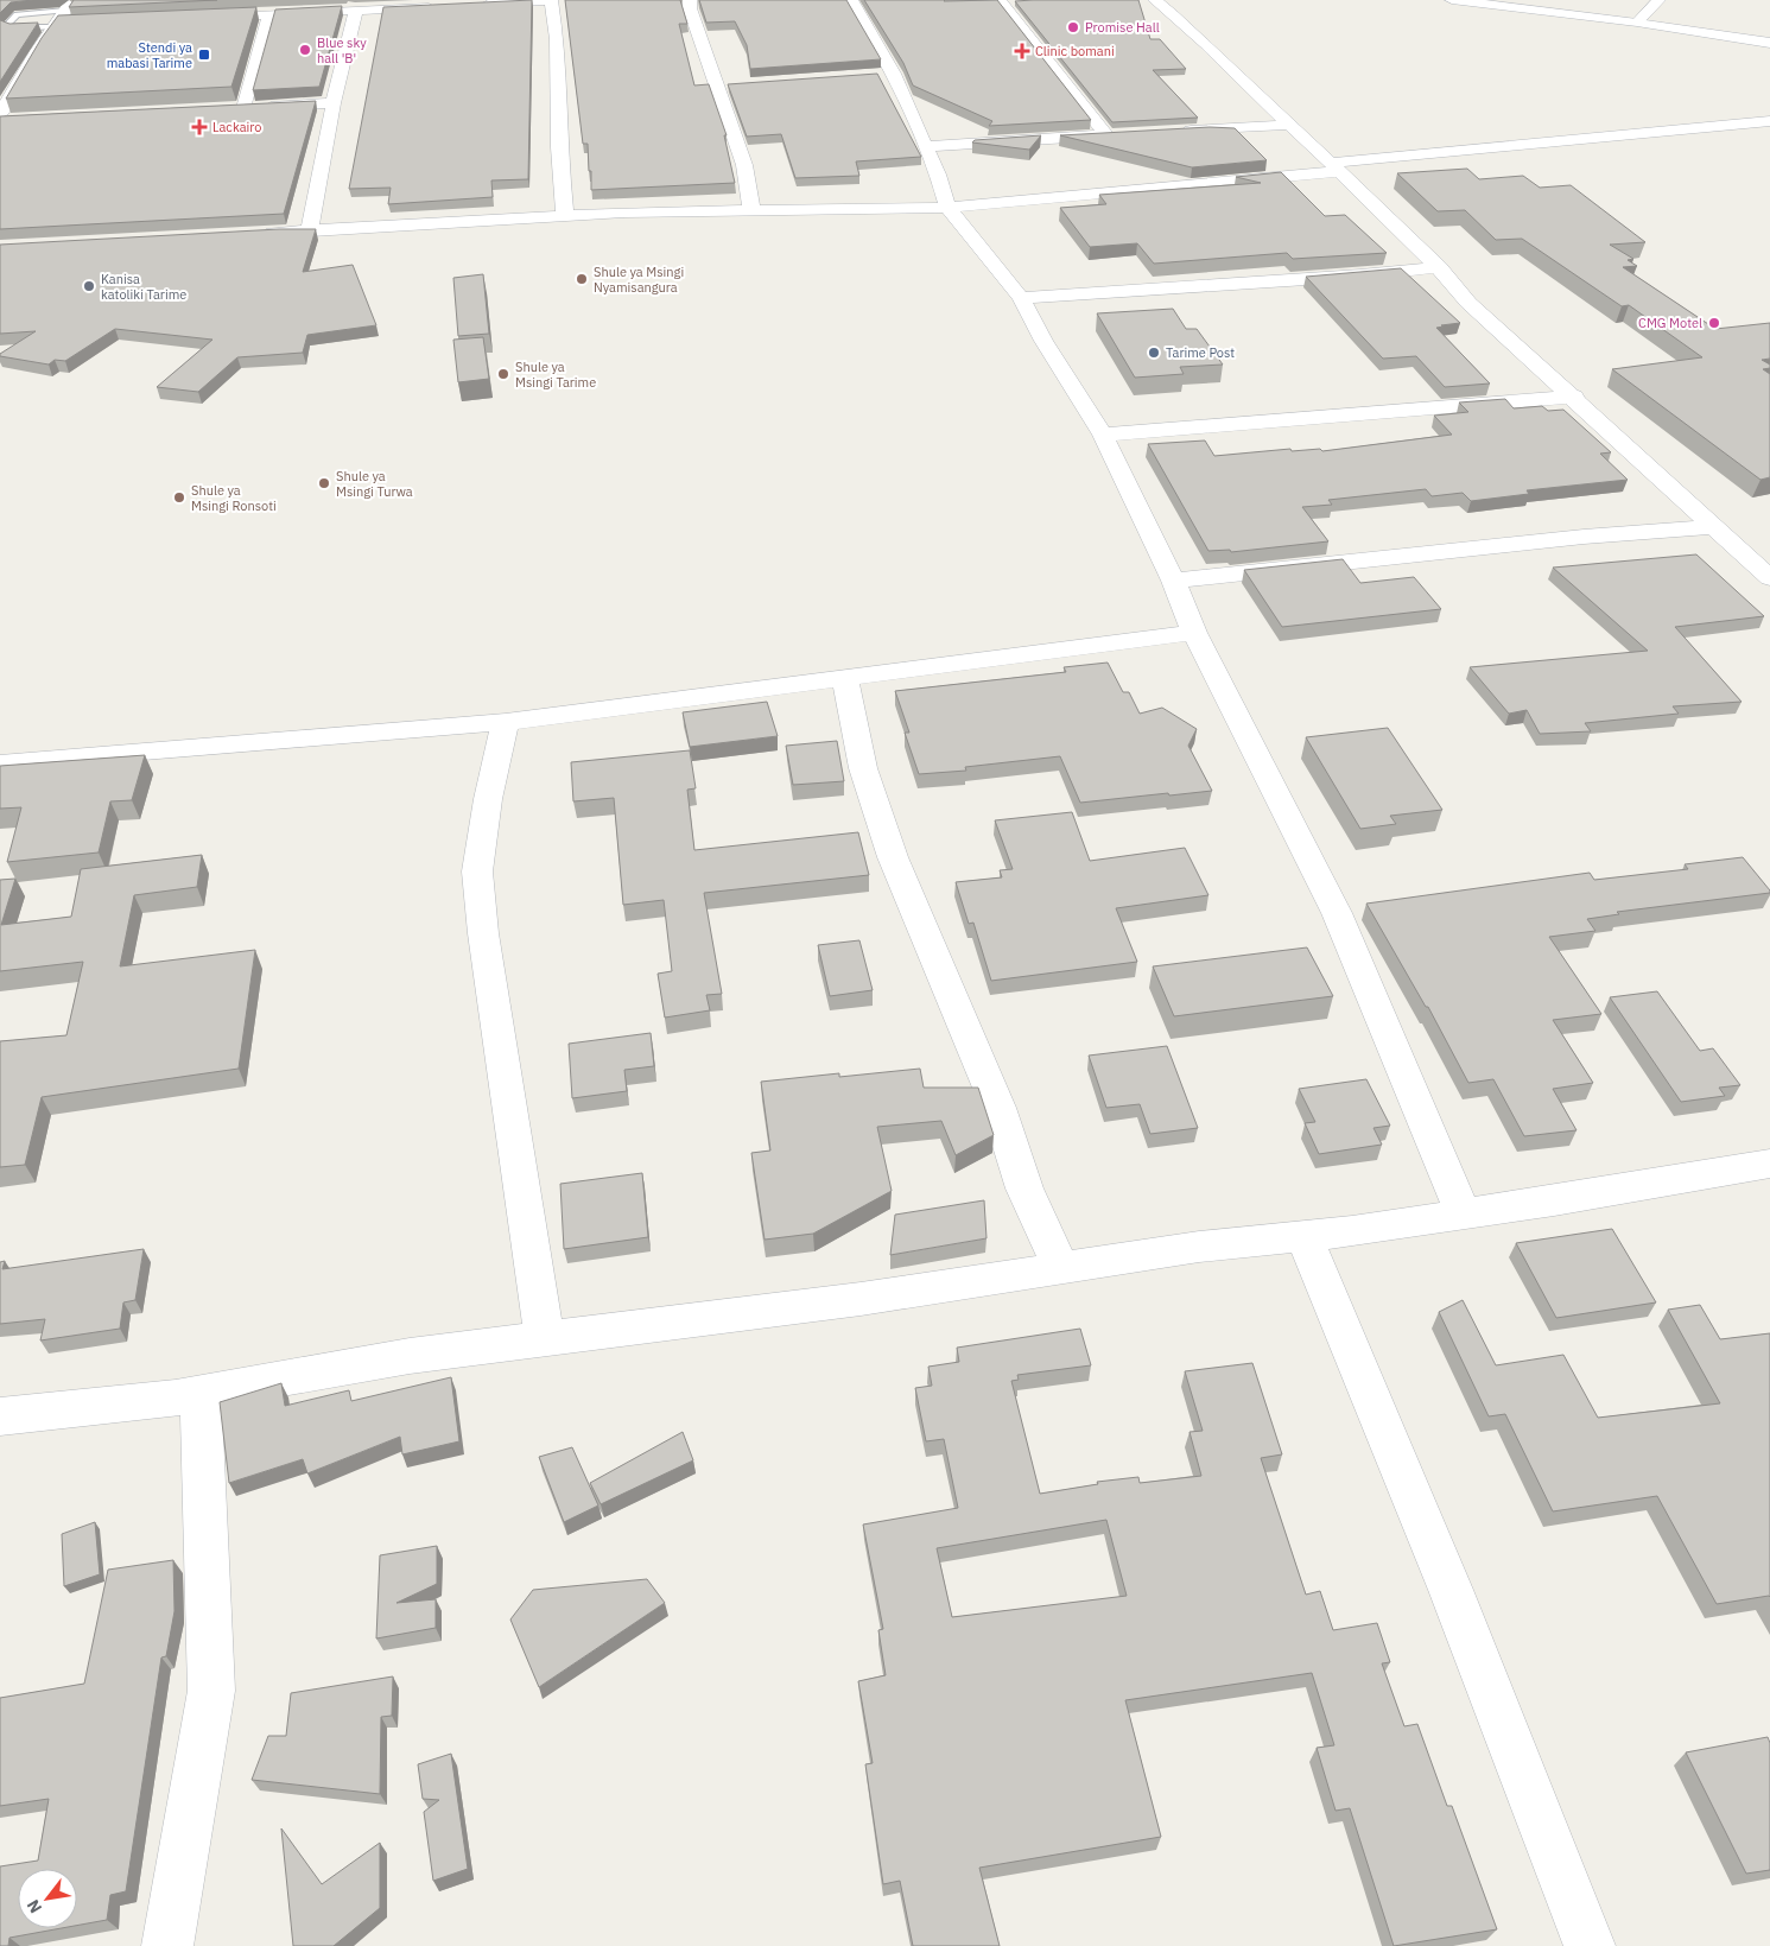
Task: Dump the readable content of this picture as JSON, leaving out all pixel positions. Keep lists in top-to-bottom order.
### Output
{
  "places": {
    "other": [
      "Promise Hall",
      "Blue sky hall 'B'",
      "Shule ya Msingi Nyamisangura",
      "Kanisa katoliki Tarime",
      "CMG Motel",
      "Tarime Post",
      "Shule ya Msingi Tarime",
      "Shule ya Msingi Turwa",
      "Shule ya Msingi Ronsoti"
    ],
    "health": ["Clinic bomani", "Lackairo"],
    "transit": ["Stendi ya mabasi Tarime"]
  },
  "north": "bottom left"
}
